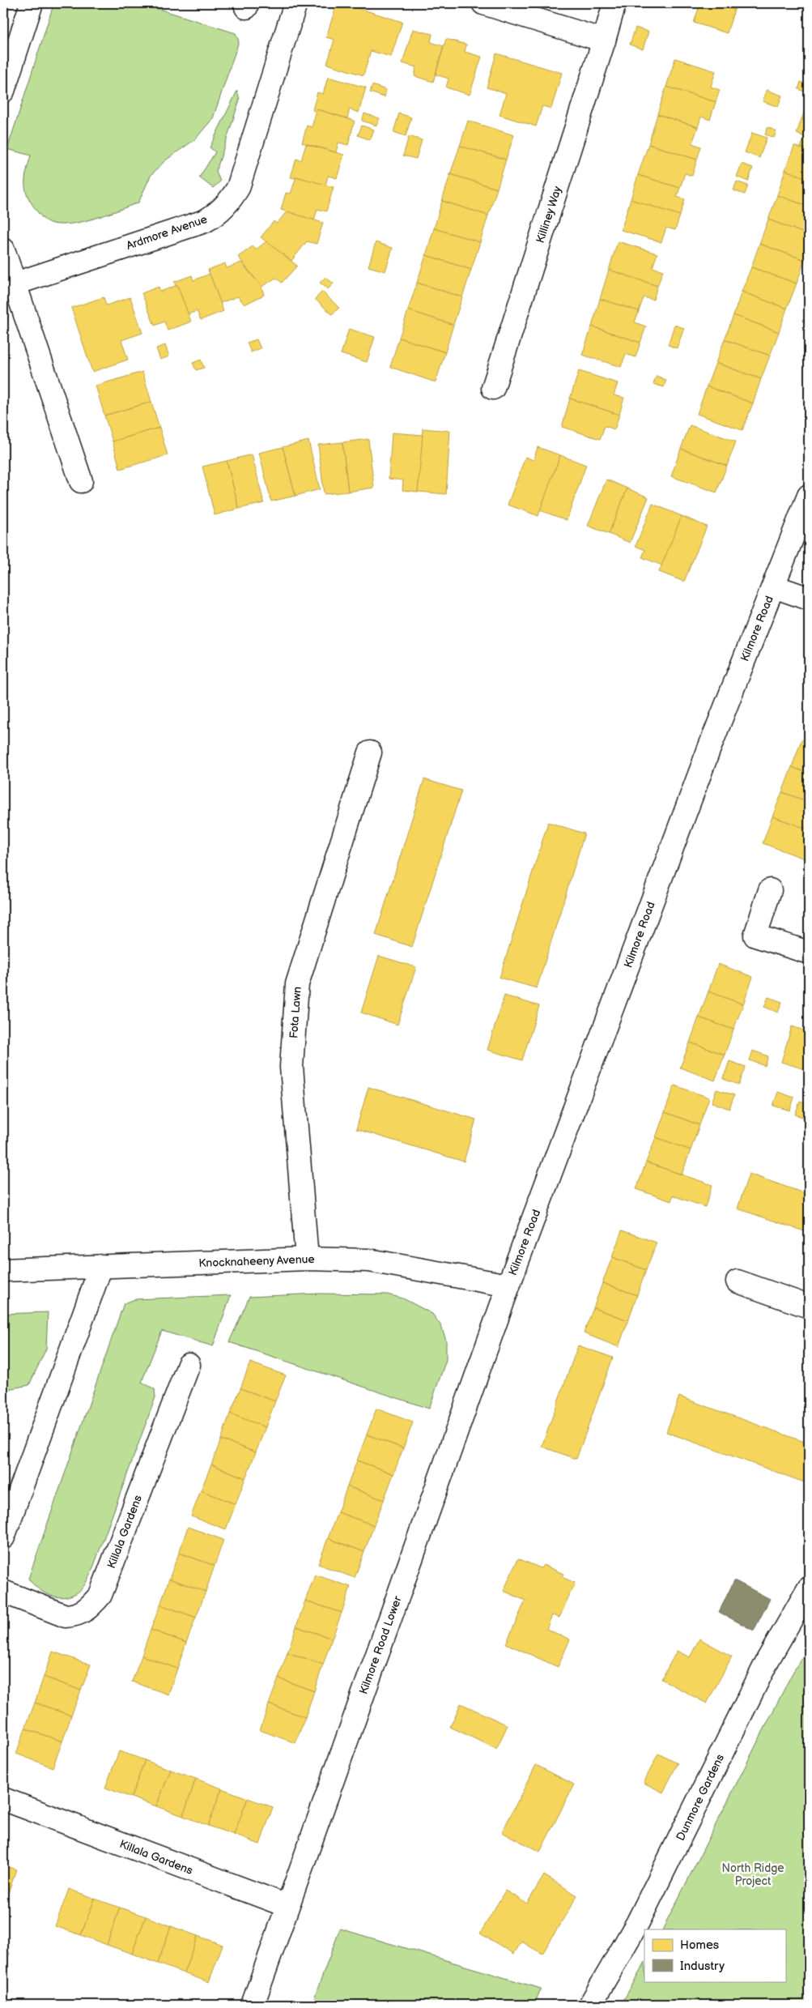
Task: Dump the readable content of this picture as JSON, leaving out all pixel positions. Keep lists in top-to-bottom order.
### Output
{
  "streets": {
    "street": [
      "Killiney Way",
      "Ardmore Avenue",
      "Kilmore Road",
      "Fota Lawn",
      "Knocknaheeny Avenue",
      "Killala Gardens",
      "Kilmore Road Lower",
      "Dunmore Gardens"
    ]
  },
  "crossings": [
    ["Kilmore Road", "Knocknaheeny Avenue"],
    ["Kilmore Road", "Kilmore Road Lower"],
    ["Fota Lawn", "Knocknaheeny Avenue"],
    ["Knocknaheeny Avenue", "Kilmore Road Lower"],
    ["Killala Gardens", "Kilmore Road Lower"]
  ],
  "parks": ["North Ridge Project"],
  "legend": ["Homes", "Industry"]
}
